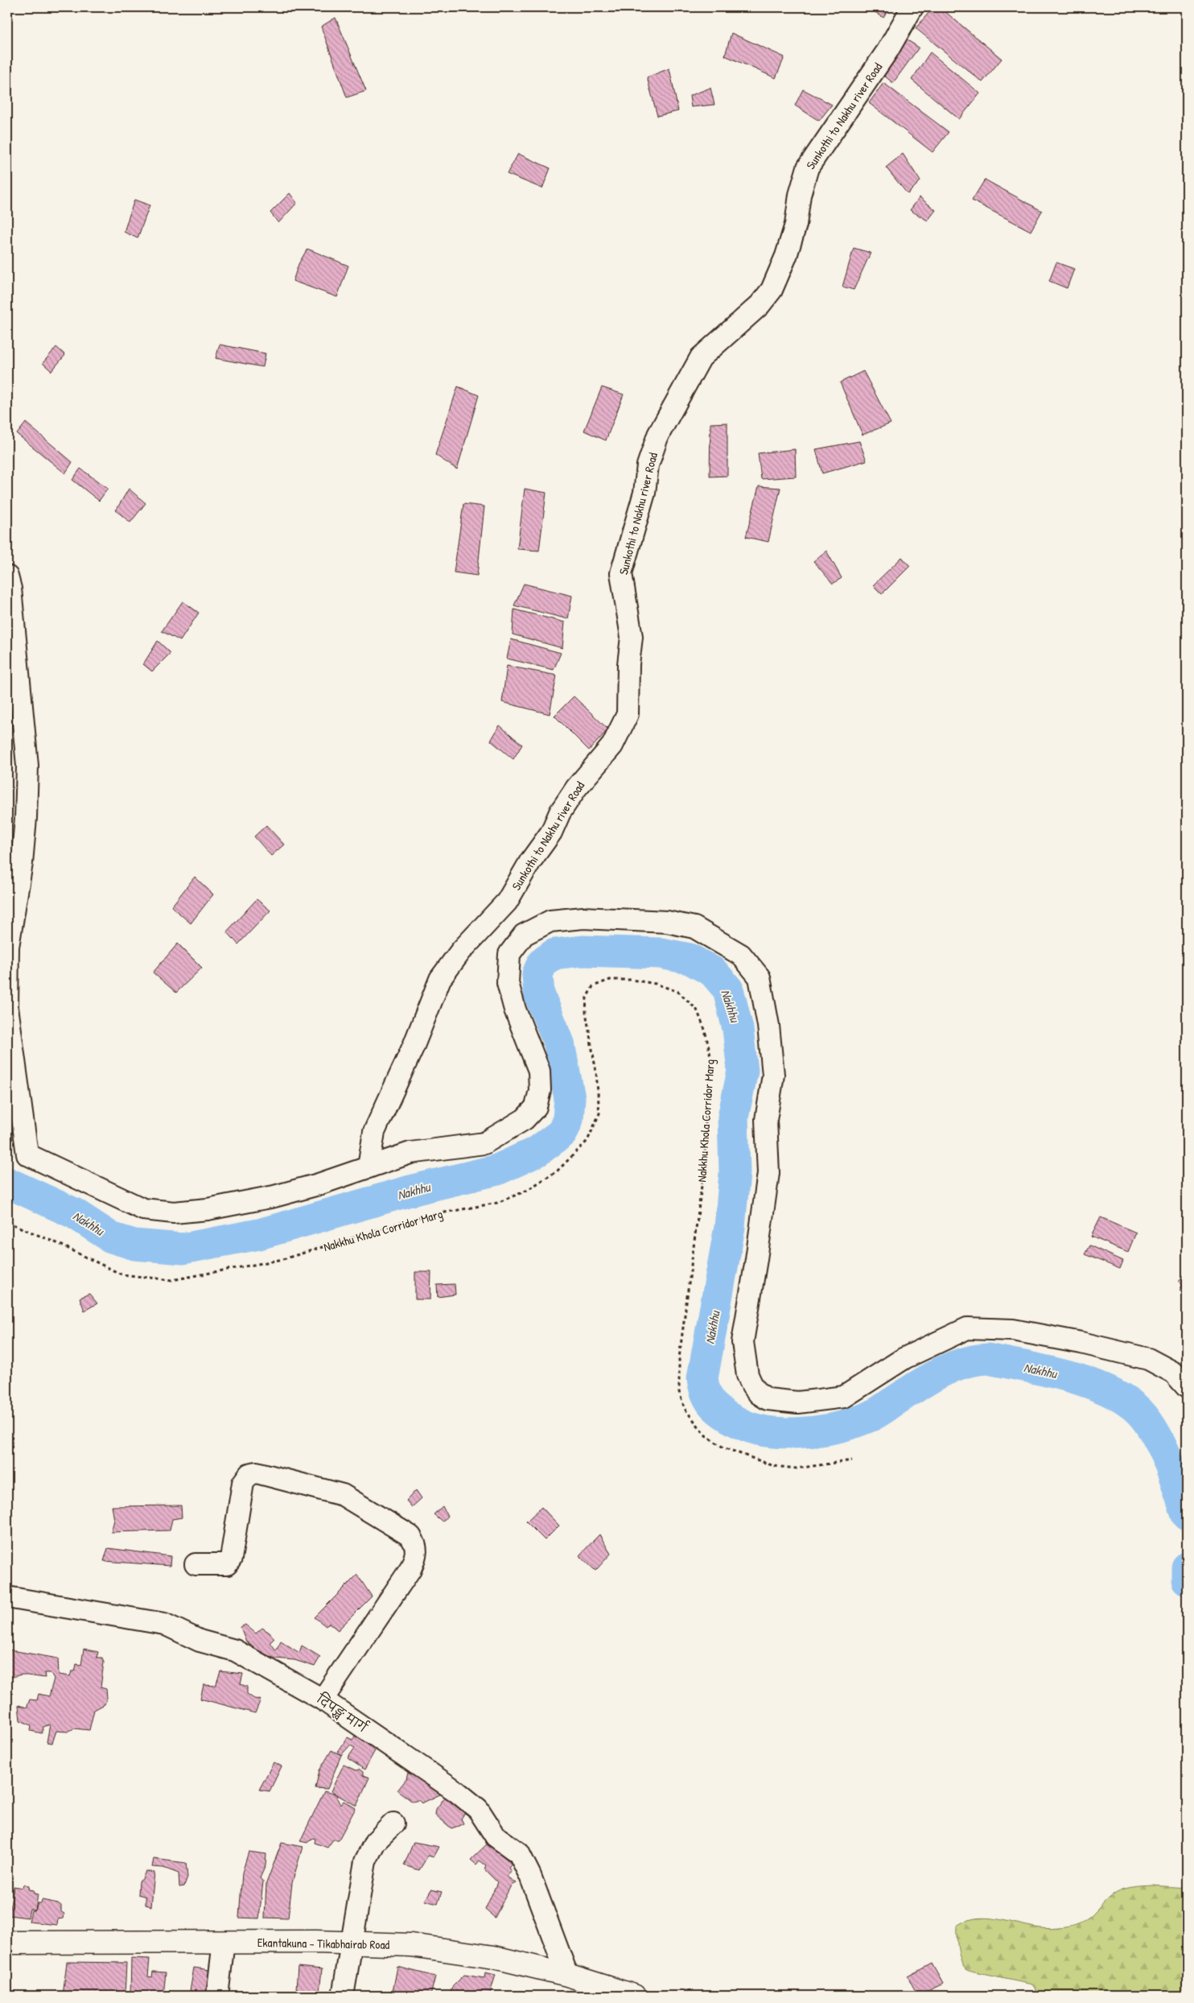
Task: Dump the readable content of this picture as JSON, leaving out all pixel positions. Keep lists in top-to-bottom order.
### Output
{
  "streets": {
    "main road": ["Ekantakuna - Tikabhairab Road"],
    "street": ["Sunkothi to Nakhu river Road", "दिपङ्ख मार्ग"],
    "path": ["Nakkhu Khola Corridor Marg"]
  },
  "crossings": [
    ["दिपङ्ख मार्ग", "Ekantakuna - Tikabhairab Road"]
  ],
  "water": ["Nakhhu"]
}
